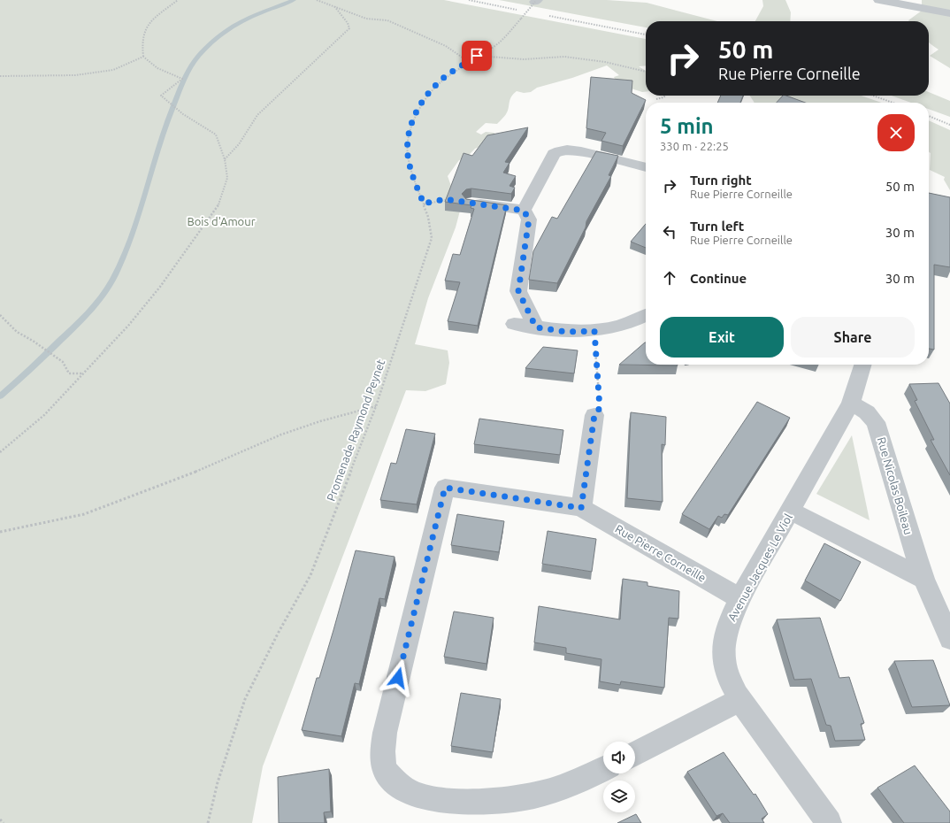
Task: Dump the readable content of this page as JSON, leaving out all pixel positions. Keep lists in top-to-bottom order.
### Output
{
  "streets": {
    "street": ["Rue Nicolas Boileau", "Rue Pierre Corneille", "Avenue Jacques Le Viol"],
    "path": ["Promenade Raymond Peynet"]
  },
  "crossings": [
    ["Rue Nicolas Boileau", "Avenue Jacques Le Viol"],
    ["Rue Pierre Corneille", "Avenue Jacques Le Viol"]
  ],
  "parks": ["Bois d'Amour"],
  "page": {
    "turn": ["50 m", "Rue Pierre Corneille"],
    "heading": ["5 min", "330 m · 22:25"],
    "list": [
      {
        "name": "Turn right",
        "note": "Rue Pierre Corneille",
        "value": "50 m"
      },
      {
        "name": "Turn left",
        "note": "Rue Pierre Corneille",
        "value": "30 m"
      },
      {
        "name": "Continue",
        "value": "30 m"
      }
    ],
    "buttons": ["Exit", "Share"]
  }
}
